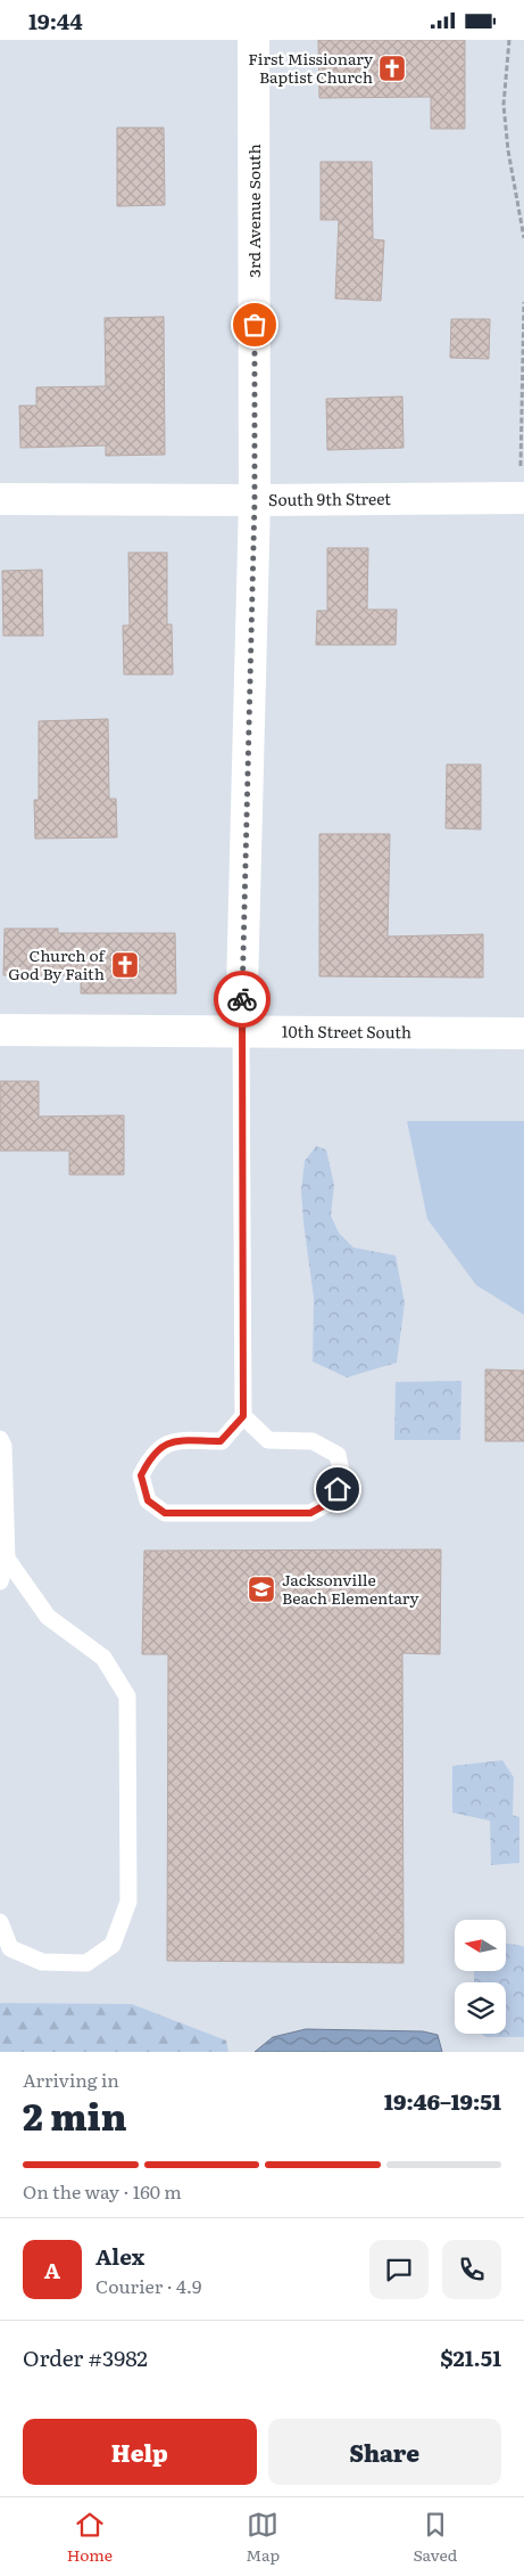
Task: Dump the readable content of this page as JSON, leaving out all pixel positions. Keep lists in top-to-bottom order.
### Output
{
  "streets": {
    "street": ["3rd Avenue South", "South 9th Street", "10th Street South"]
  },
  "crossings": [
    ["3rd Avenue South", "South 9th Street"],
    ["3rd Avenue South", "10th Street South"]
  ],
  "places": {
    "church": ["First Missionary Baptist Church", "Church of God By Faith"],
    "school or university": ["Jacksonville Beach Elementary"]
  },
  "north": "left",
  "page": {
    "status": "19:44",
    "heading": ["2 min", "Arriving in", "19:46–19:51"],
    "panel": [
      "Alex",
      "Courier · 4.9",
      "Order #3982",
      "$21.51"
    ],
    "bar": "On the way · 160 m",
    "round": "A",
    "buttons": ["Help", "Share"],
    "tabs": ["Home", "Map", "Saved"]
  }
}
